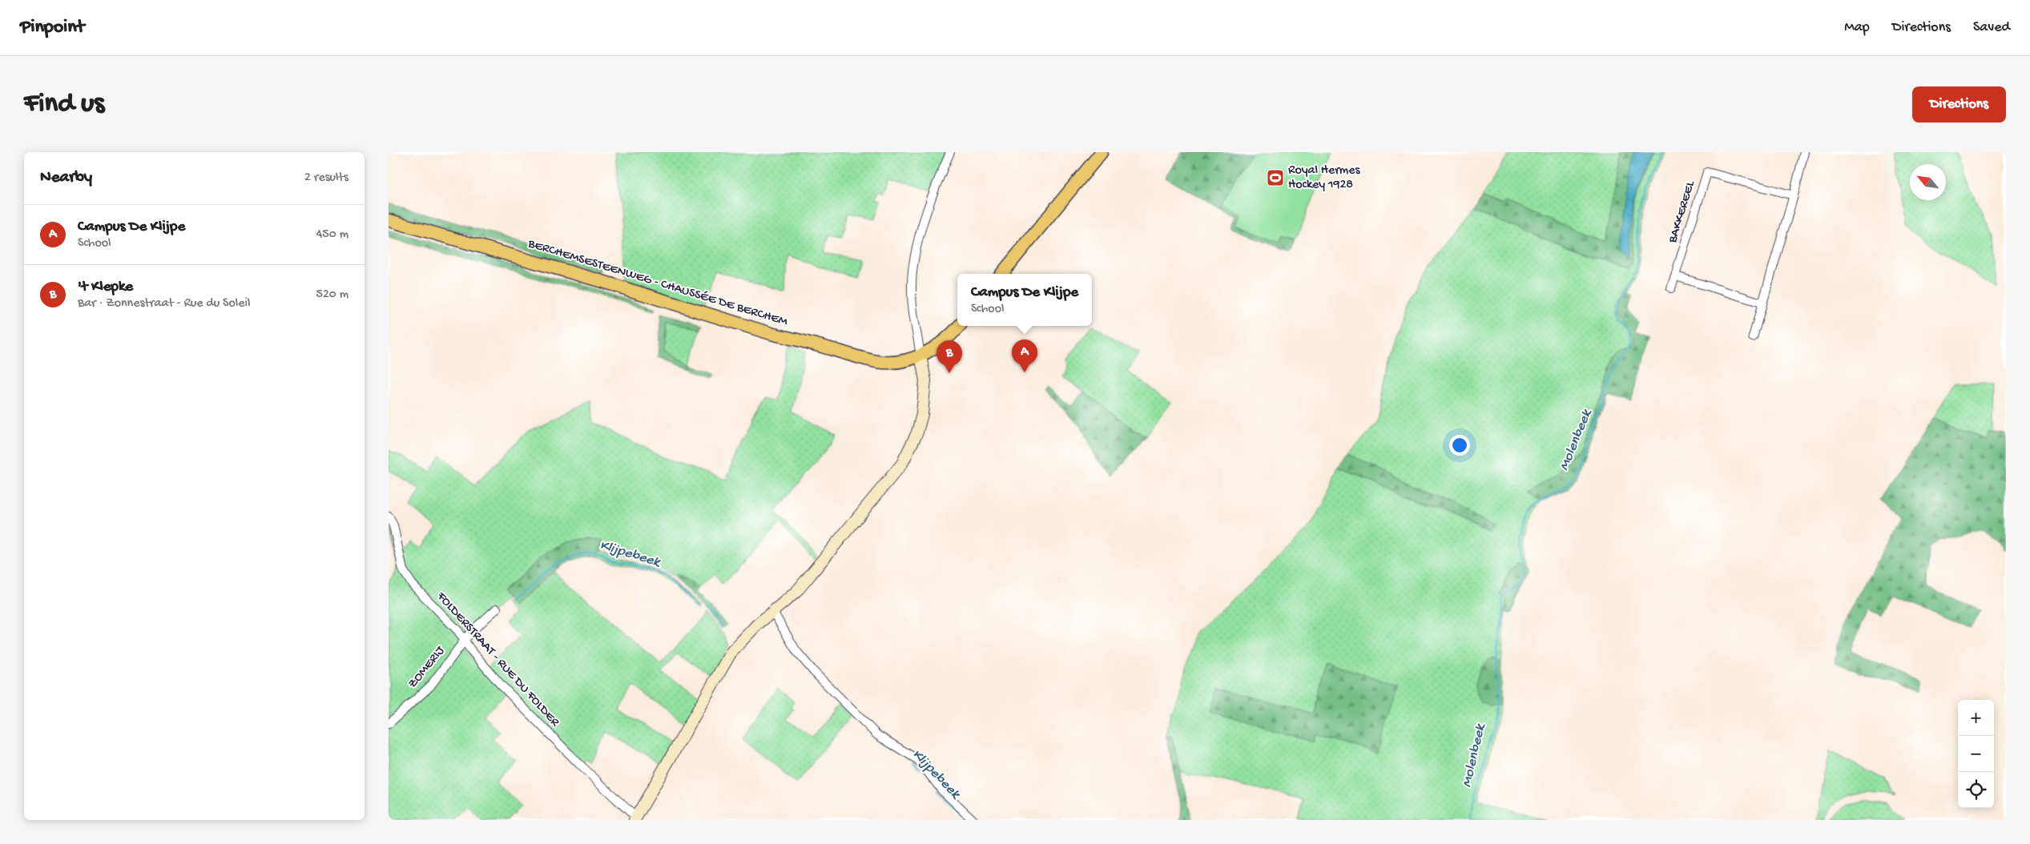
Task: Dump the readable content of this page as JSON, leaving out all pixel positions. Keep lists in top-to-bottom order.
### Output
{
  "streets": {
    "main road": ["BERCHEMSESTEENWEG - CHAUSSÉE DE BERCHEM"],
    "street": ["BAKKEREEL", "FOLDERSTRAAT - RUE DU FOLDER", "ZOMERIJ"]
  },
  "crossings": [
    ["FOLDERSTRAAT - RUE DU FOLDER", "ZOMERIJ"]
  ],
  "water": ["Molenbeek", "Klijpebeek"],
  "places": {
    "sports": ["Royal Hermes Hockey 1928"]
  },
  "north": "top left",
  "page": {
    "header": "Pinpoint",
    "nav": ["Map", "Directions", "Saved"],
    "buttons": "Directions",
    "title": "Find us",
    "heading": ["Nearby", "2 results"],
    "list": [
      {
        "mark": "A",
        "name": "Campus De Klijpe",
        "note": "School",
        "value": "450 m"
      },
      {
        "mark": "B",
        "name": "'t Klepke",
        "note": "Bar · Zonnestraat - Rue du Soleil",
        "value": "520 m"
      }
    ],
    "popup": ["Campus De Klijpe", "School"],
    "pins": ["A", "B"],
    "map_buttons": ["+", "−"]
  }
}
